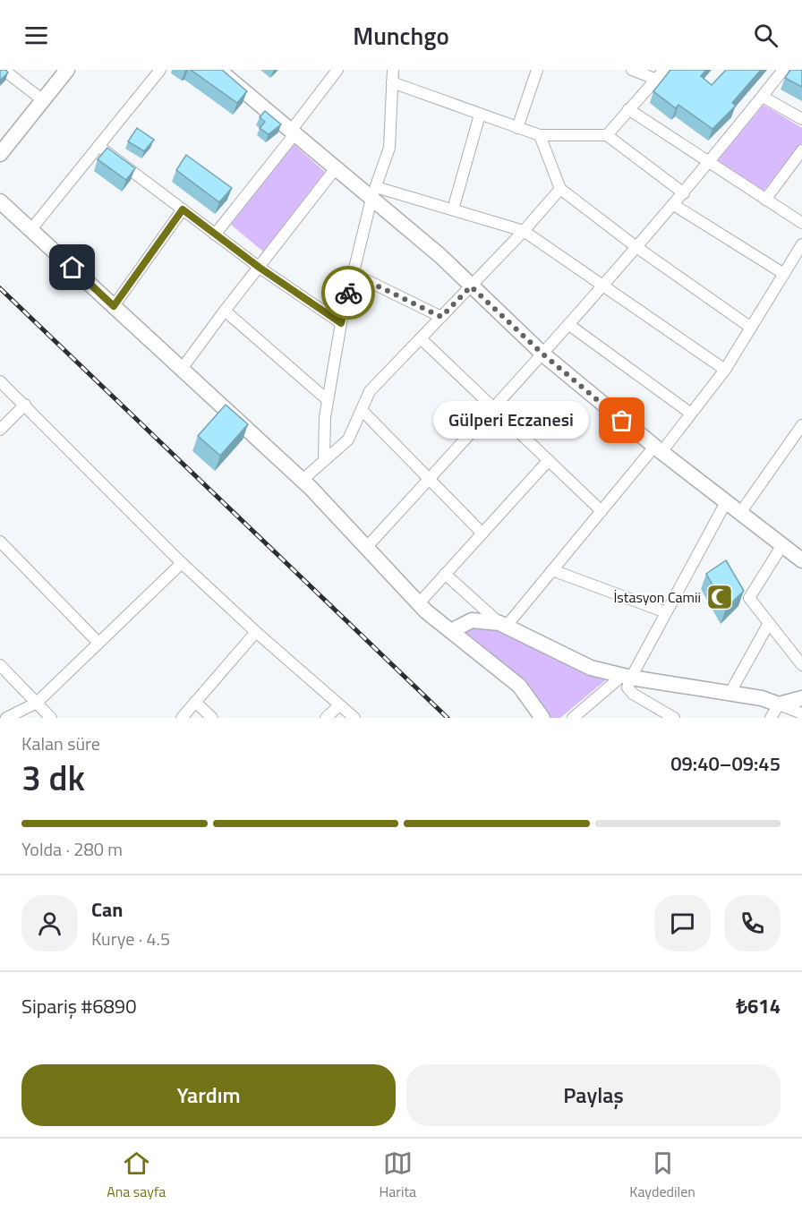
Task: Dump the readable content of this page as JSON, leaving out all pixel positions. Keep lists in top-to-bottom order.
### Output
{
  "places": {
    "other": ["Gülperi Eczanesi"],
    "mosque": ["İstasyon Camii"]
  },
  "page": {
    "header": "Munchgo",
    "bubble": "Gülperi Eczanesi",
    "heading": ["3 dk", "Kalan süre", "09:40–09:45"],
    "panel": [
      "Can",
      "Kurye · 4.5",
      "Sipariş #6890",
      "₺614"
    ],
    "bar": "Yolda · 280 m",
    "buttons": ["Yardım", "Paylaş"],
    "tabs": ["Ana sayfa", "Harita", "Kaydedilen"]
  }
}
